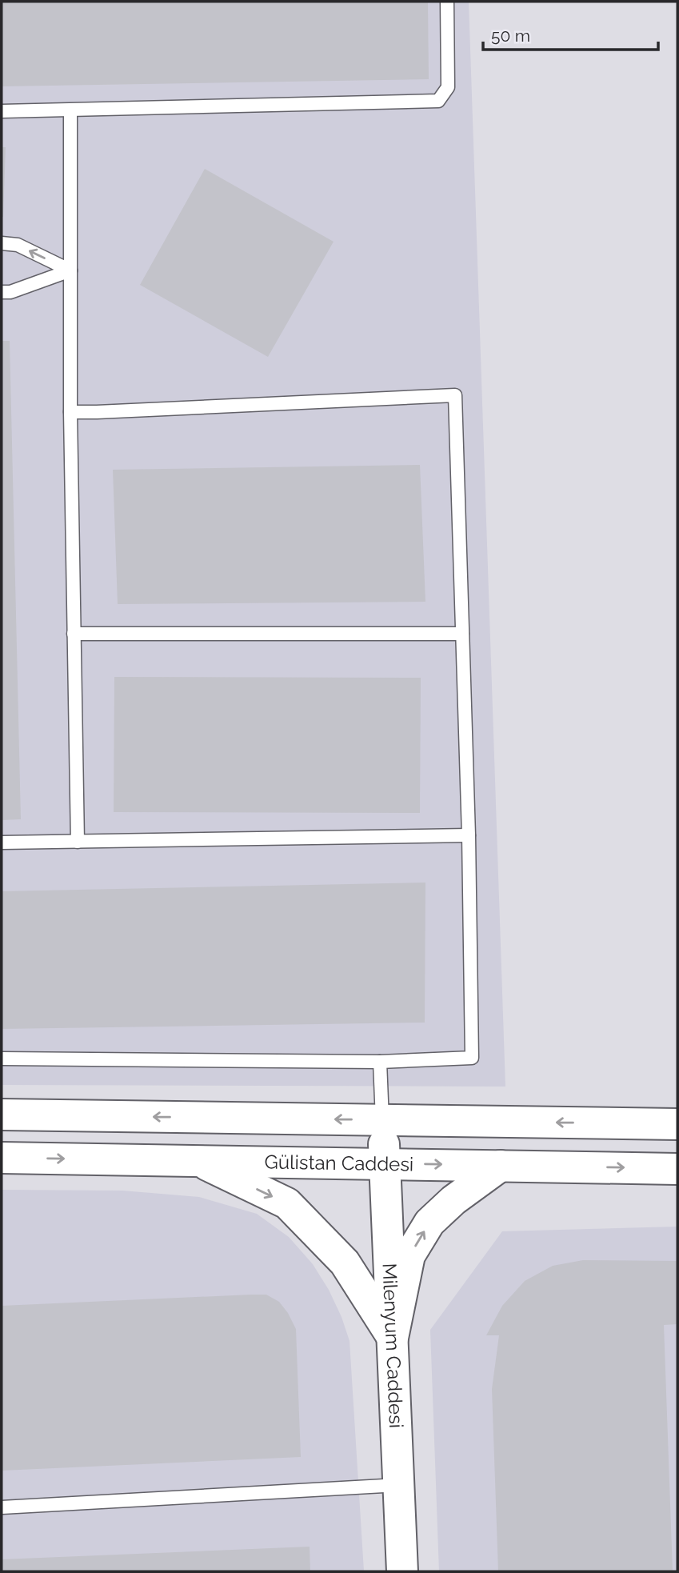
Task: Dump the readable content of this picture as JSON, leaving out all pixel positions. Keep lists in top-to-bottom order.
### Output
{
  "streets": {
    "main road": ["Gülistan Caddesi", "Milenyum Caddesi"]
  },
  "crossings": [
    ["Gülistan Caddesi", "Milenyum Caddesi"]
  ],
  "scale_bar": "50 m"
}
